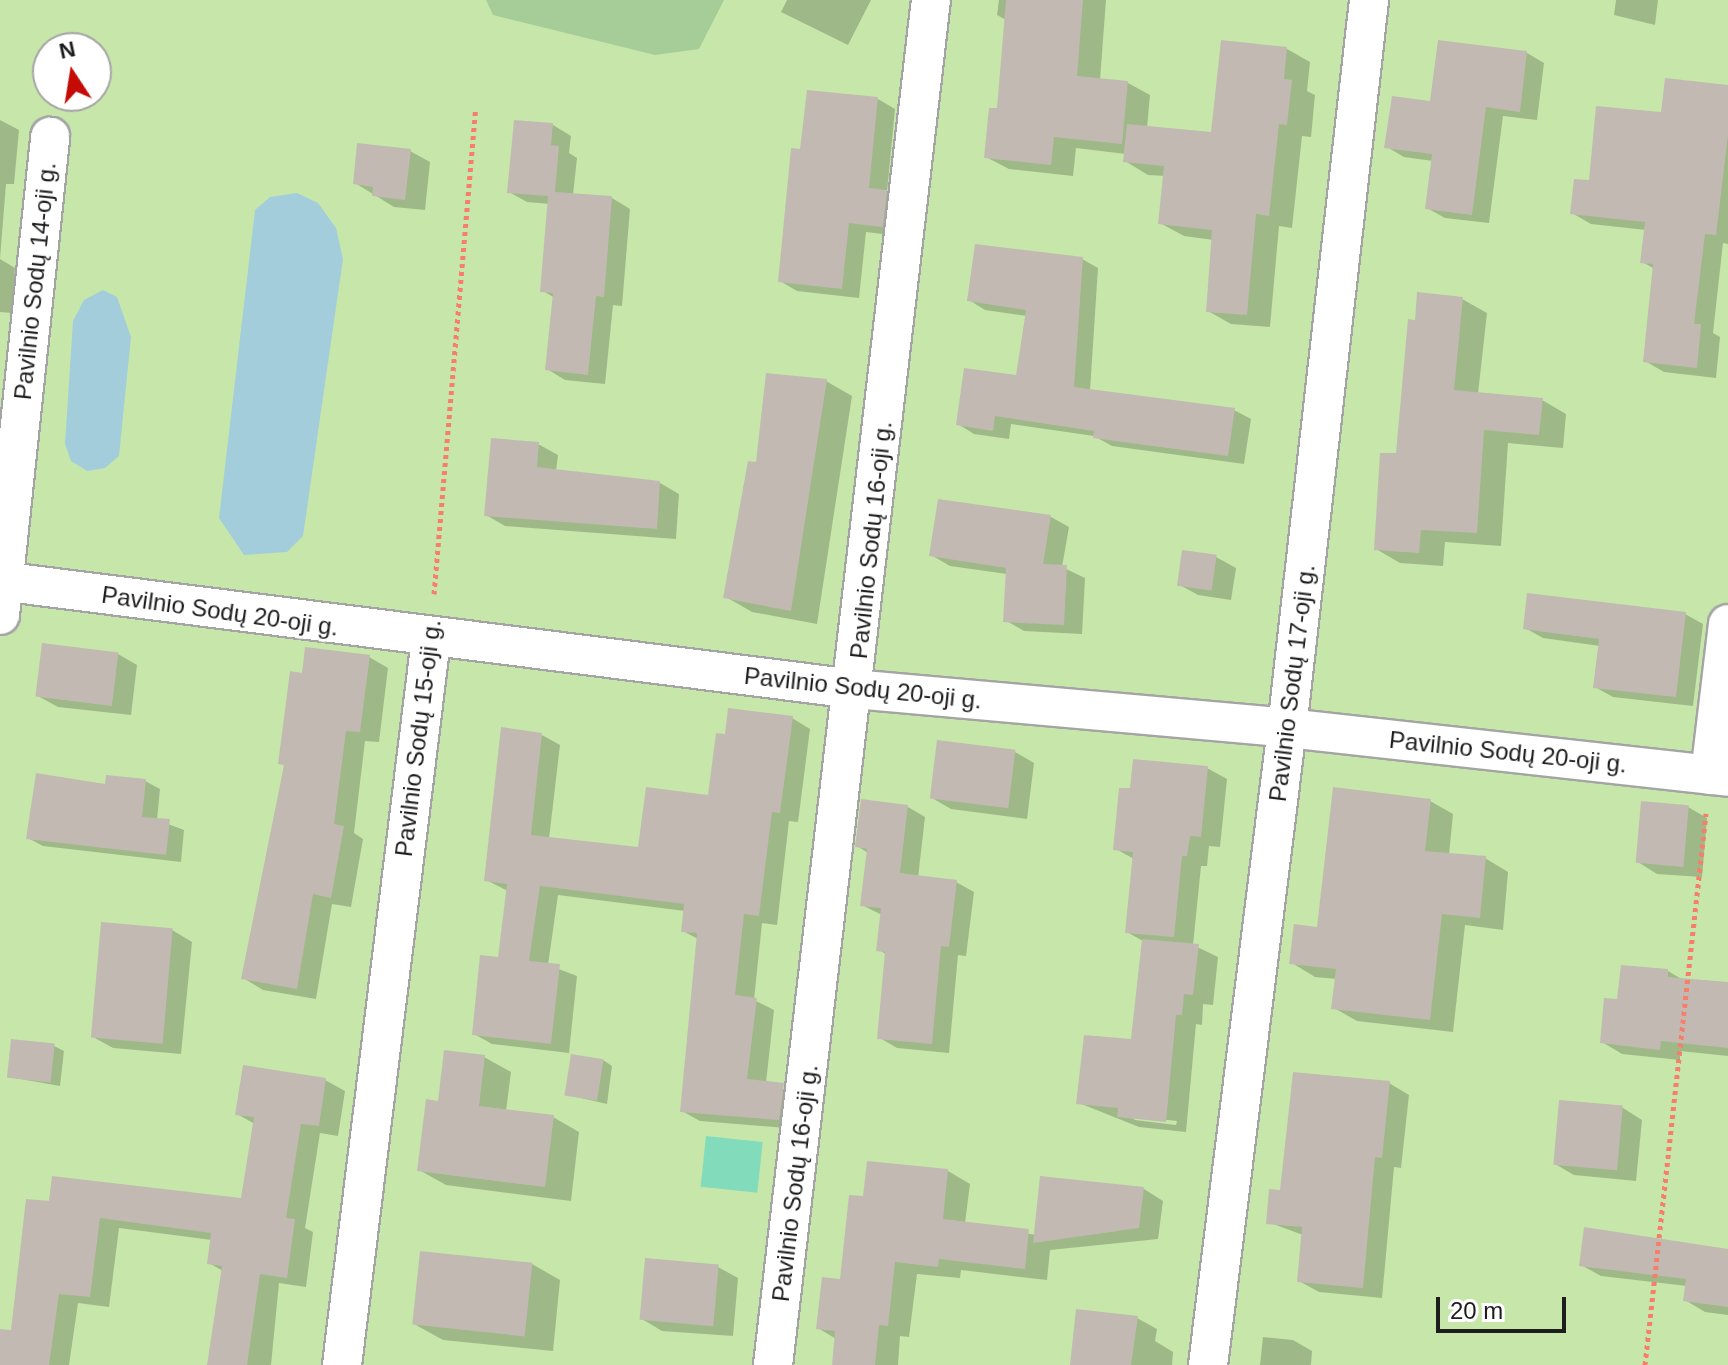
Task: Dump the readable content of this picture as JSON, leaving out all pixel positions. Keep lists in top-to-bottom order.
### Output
{
  "streets": {
    "street": [
      "Pavilnio Sodų 14-oji g.",
      "Pavilnio Sodų 16-oji g.",
      "Pavilnio Sodų 20-oji g.",
      "Pavilnio Sodų 17-oji g.",
      "Pavilnio Sodų 15-oji g."
    ]
  },
  "crossings": [
    ["Pavilnio Sodų 14-oji g.", "Pavilnio Sodų 20-oji g."],
    ["Pavilnio Sodų 16-oji g.", "Pavilnio Sodų 20-oji g."],
    ["Pavilnio Sodų 20-oji g.", "Pavilnio Sodų 17-oji g."],
    ["Pavilnio Sodų 20-oji g.", "Pavilnio Sodų 15-oji g."]
  ],
  "scale_bar": "20 m",
  "north": "top"
}
